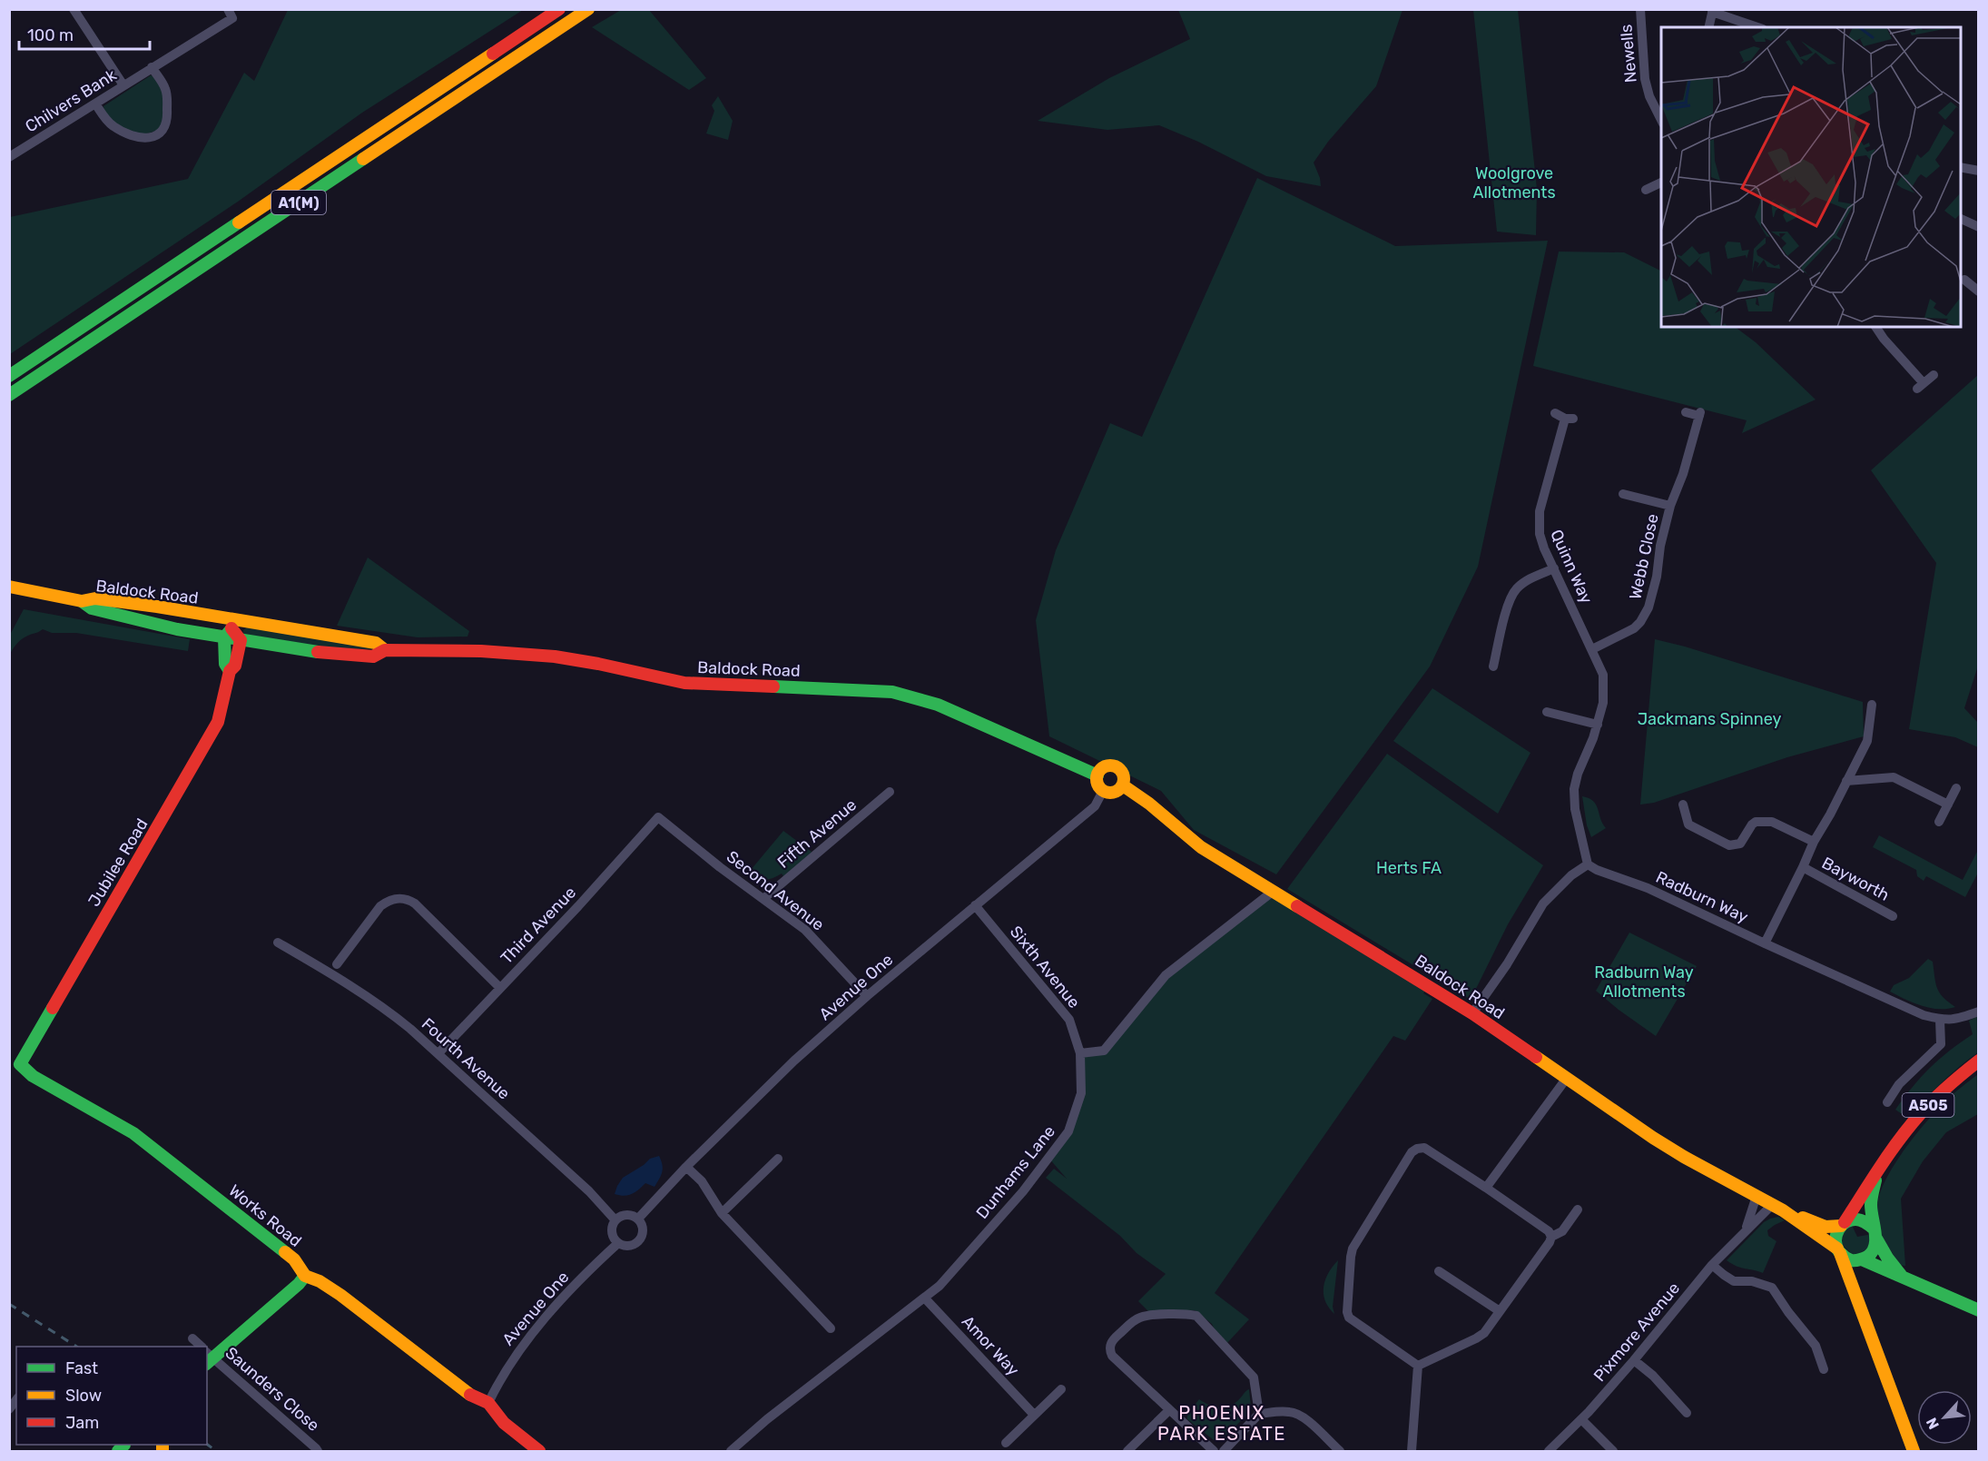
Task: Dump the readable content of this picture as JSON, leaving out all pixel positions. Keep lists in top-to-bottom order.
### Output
{
  "streets": {
    "main road": [
      "A1(M)",
      "Baldock Road",
      "Jubilee Road",
      "A505",
      "Works Road"
    ],
    "street": [
      "Newells",
      "Chilvers Bank",
      "Webb Close",
      "Quinn Way",
      "Fifth Avenue",
      "Bayworth",
      "Second Avenue",
      "Radburn Way",
      "Third Avenue",
      "Sixth Avenue",
      "Avenue One",
      "Fourth Avenue",
      "Dunhams Lane",
      "Pixmore Avenue",
      "Amor Way",
      "Saunders Close"
    ]
  },
  "crossings": [
    ["Webb Close", "Quinn Way"],
    ["Quinn Way", "Radburn Way"],
    ["Baldock Road", "Jubilee Road"],
    ["Baldock Road", "Avenue One"],
    ["Baldock Road", "A505"],
    ["Baldock Road", "Pixmore Avenue"],
    ["Fifth Avenue", "Second Avenue"],
    ["Jubilee Road", "Works Road"],
    ["Second Avenue", "Third Avenue"],
    ["Second Avenue", "Avenue One"],
    ["Third Avenue", "Fourth Avenue"],
    ["Sixth Avenue", "Avenue One"],
    ["Sixth Avenue", "Dunhams Lane"],
    ["Avenue One", "Fourth Avenue"],
    ["Avenue One", "Works Road"],
    ["Dunhams Lane", "Amor Way"]
  ],
  "districts": ["PHOENIX PARK ESTATE"],
  "parks": [
    "Woolgrove Allotments",
    "Jackmans Spinney",
    "Herts FA",
    "Radburn Way Allotments"
  ],
  "legend": ["Fast", "Slow", "Jam"],
  "scale_bar": "100 m",
  "north": "bottom left"
}
